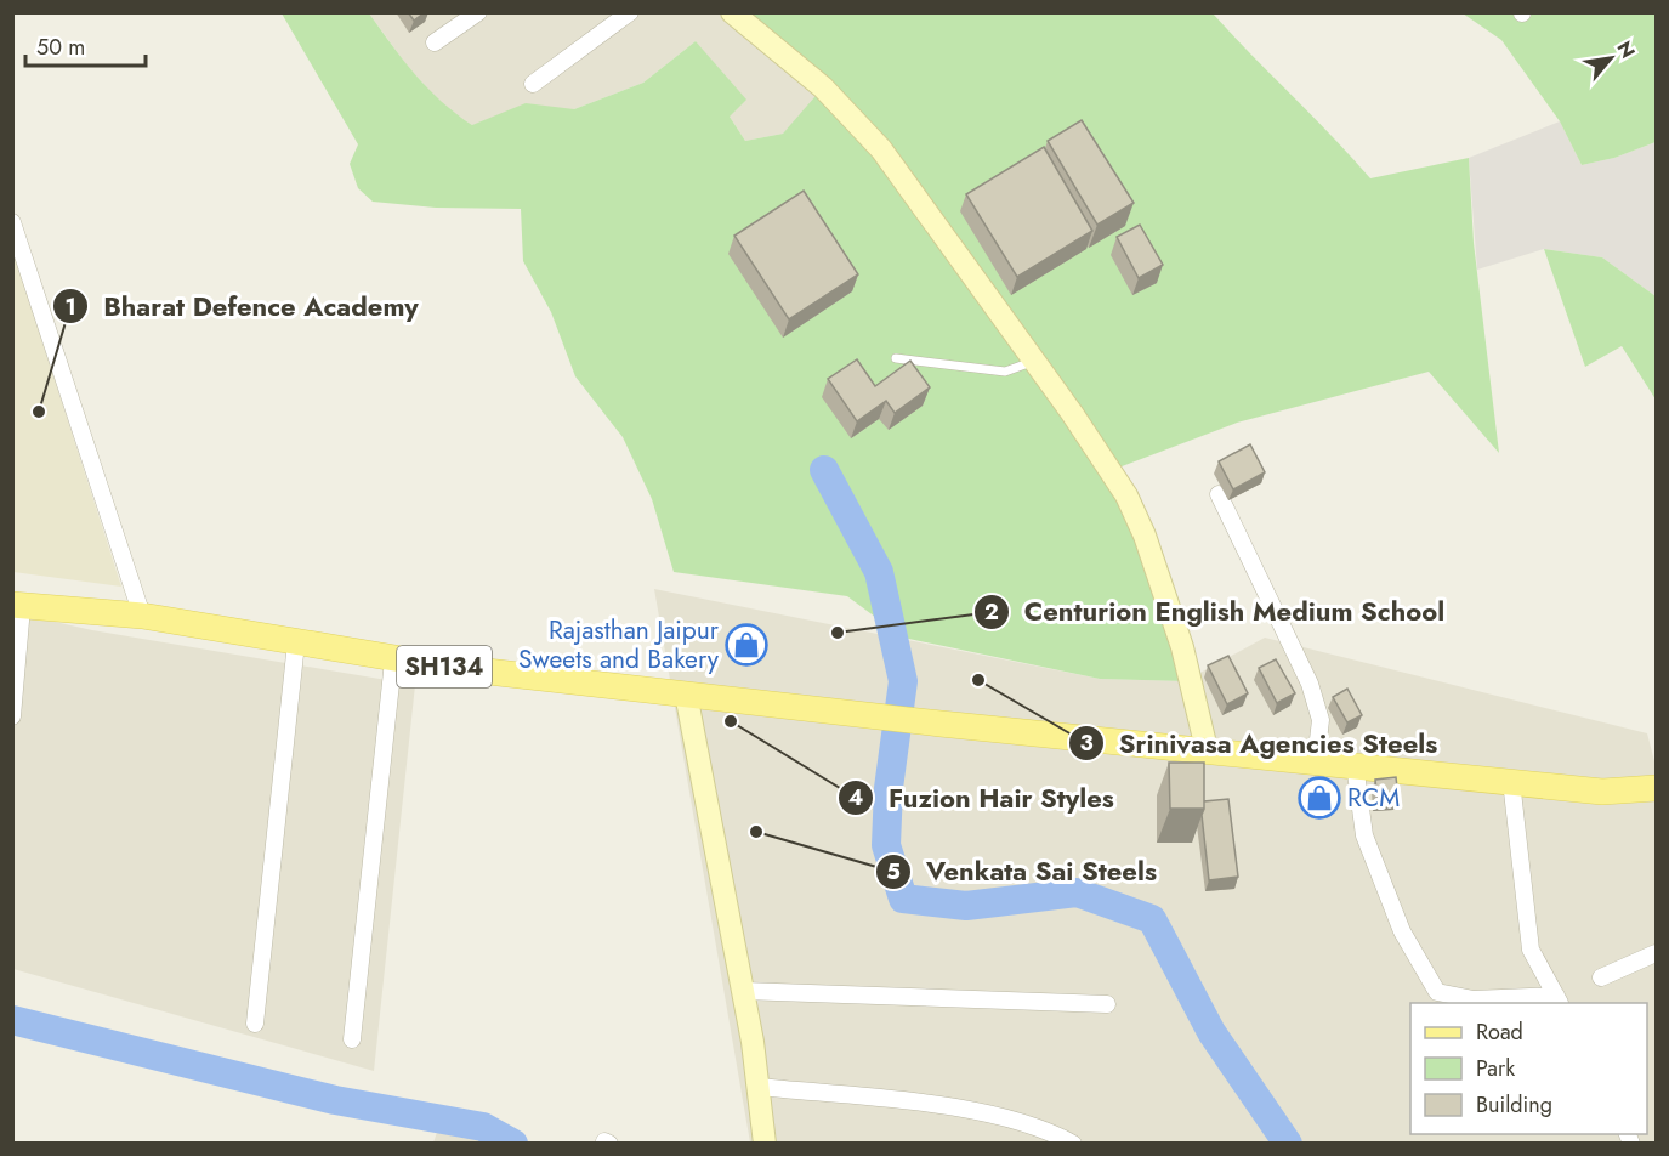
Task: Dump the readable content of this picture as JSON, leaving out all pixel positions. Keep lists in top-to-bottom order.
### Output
{
  "streets": {
    "main road": ["SH134"]
  },
  "places": {
    "other": [
      "Bharat Defence Academy",
      "Centurion English Medium School",
      "Srinivasa Agencies Steels",
      "Fuzion Hair Styles",
      "Venkata Sai Steels"
    ],
    "shop": ["Rajasthan Jaipur Sweets and Bakery", "RCM"]
  },
  "legend": ["Road", "Park", "Building"],
  "scale_bar": "50 m",
  "north": "top right"
}
